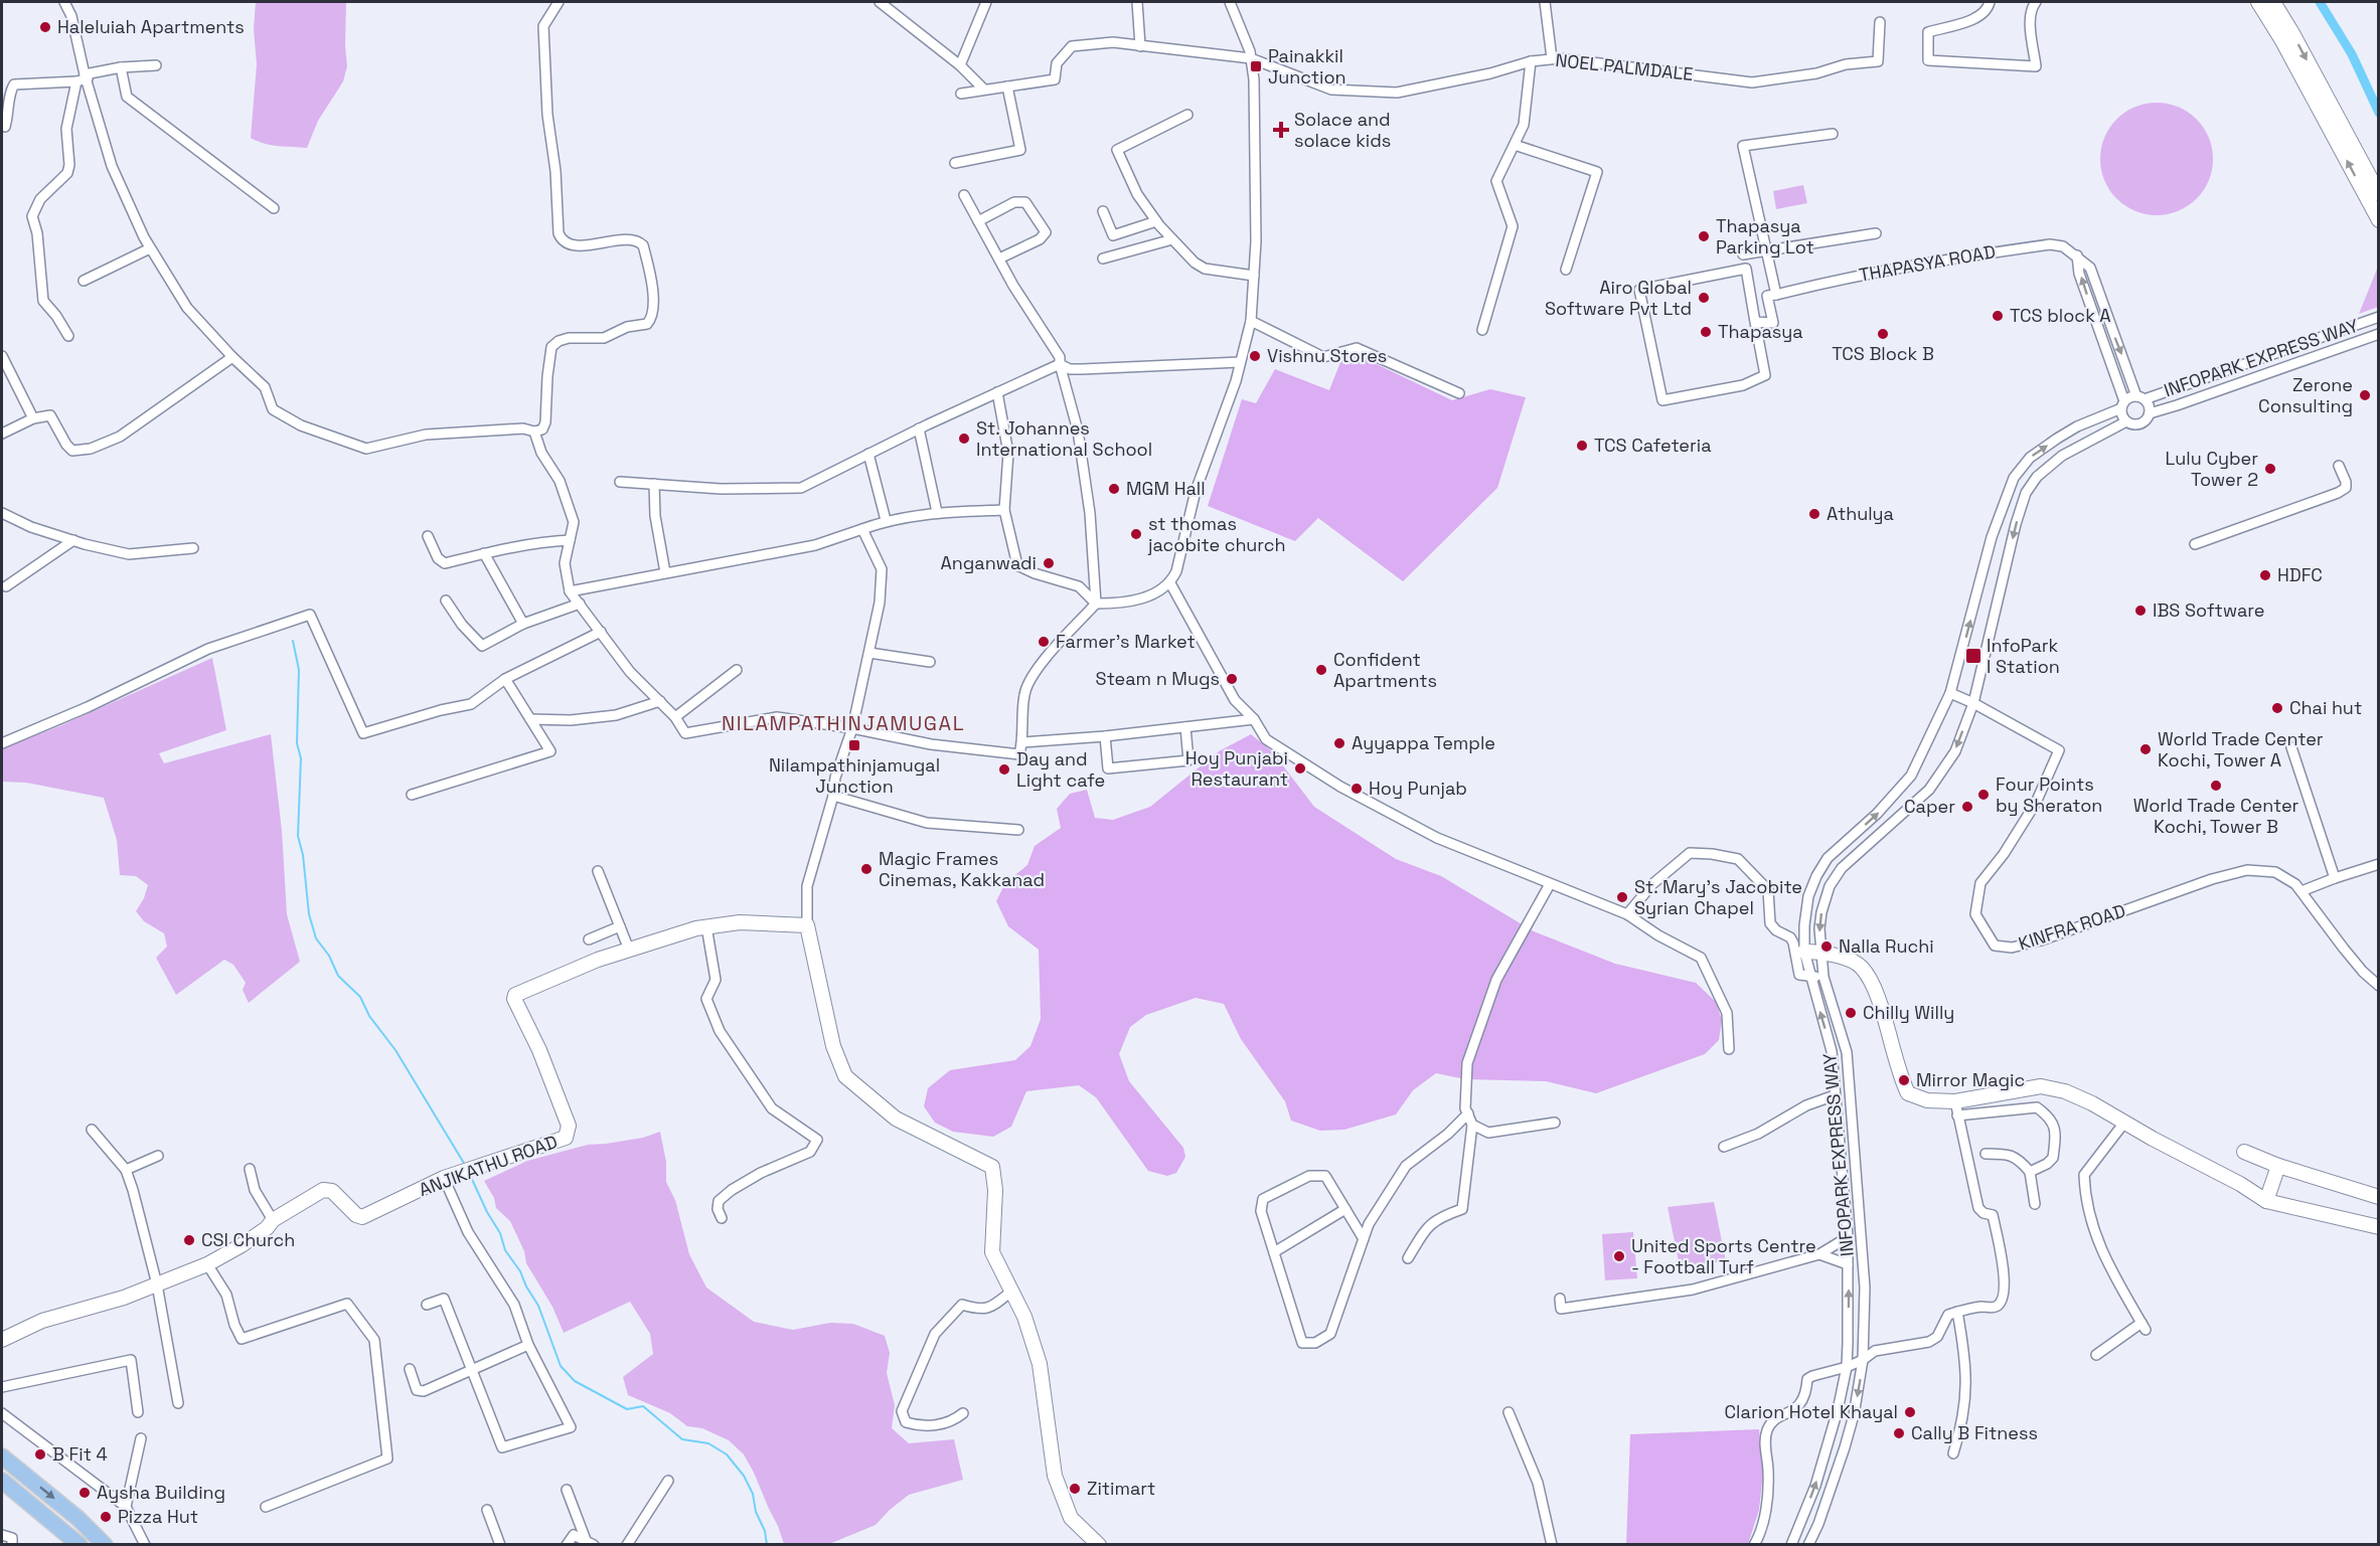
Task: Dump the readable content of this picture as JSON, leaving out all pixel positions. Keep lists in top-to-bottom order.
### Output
{
  "streets": {
    "street": [
      "NOEL PALMDALE",
      "THAPASYA ROAD",
      "INFOPARK EXPRESS WAY",
      "KINFRA ROAD",
      "ANJIKATHU ROAD"
    ]
  },
  "crossings": [
    ["INFOPARK EXPRESS WAY", "KINFRA ROAD"]
  ],
  "districts": ["NILAMPATHINJAMUGAL"],
  "places": {
    "other": [
      "Haleluiah Apartments",
      "Thapasya Parking Lot",
      "Airo Global Software Pvt Ltd",
      "TCS block A",
      "Thapasya",
      "TCS Block B",
      "Vishnu Stores",
      "Zerone Consulting",
      "St. Johannes International School",
      "TCS Cafeteria",
      "Lulu Cyber Tower 2",
      "MGM Hall",
      "Athulya",
      "st thomas jacobite church",
      "Anganwadi",
      "HDFC",
      "IBS Software",
      "Farmer's Market",
      "Confident Apartments",
      "Steam n Mugs",
      "Chai hut",
      "Ayyappa Temple",
      "World Trade Center Kochi, Tower A",
      "Hoy Punjabi Restaurant",
      "Day and Light cafe",
      "World Trade Center Kochi, Tower B",
      "Hoy Punjab",
      "Four Points by Sheraton",
      "Caper",
      "Magic Frames Cinemas, Kakkanad",
      "St. Mary's Jacobite Syrian Chapel",
      "Nalla Ruchi",
      "Chilly Willy",
      "Mirror Magic",
      "CSI Church",
      "United Sports Centre - Football Turf",
      "Clarion Hotel Khayal",
      "Cally B Fitness",
      "B Fit 4",
      "Zitimart",
      "Aysha Building",
      "Pizza Hut"
    ],
    "transit": ["Painakkil Junction", "InfoPark I Station", "Nilampathinjamugal Junction"],
    "health": ["Solace and solace kids"]
  }
}
